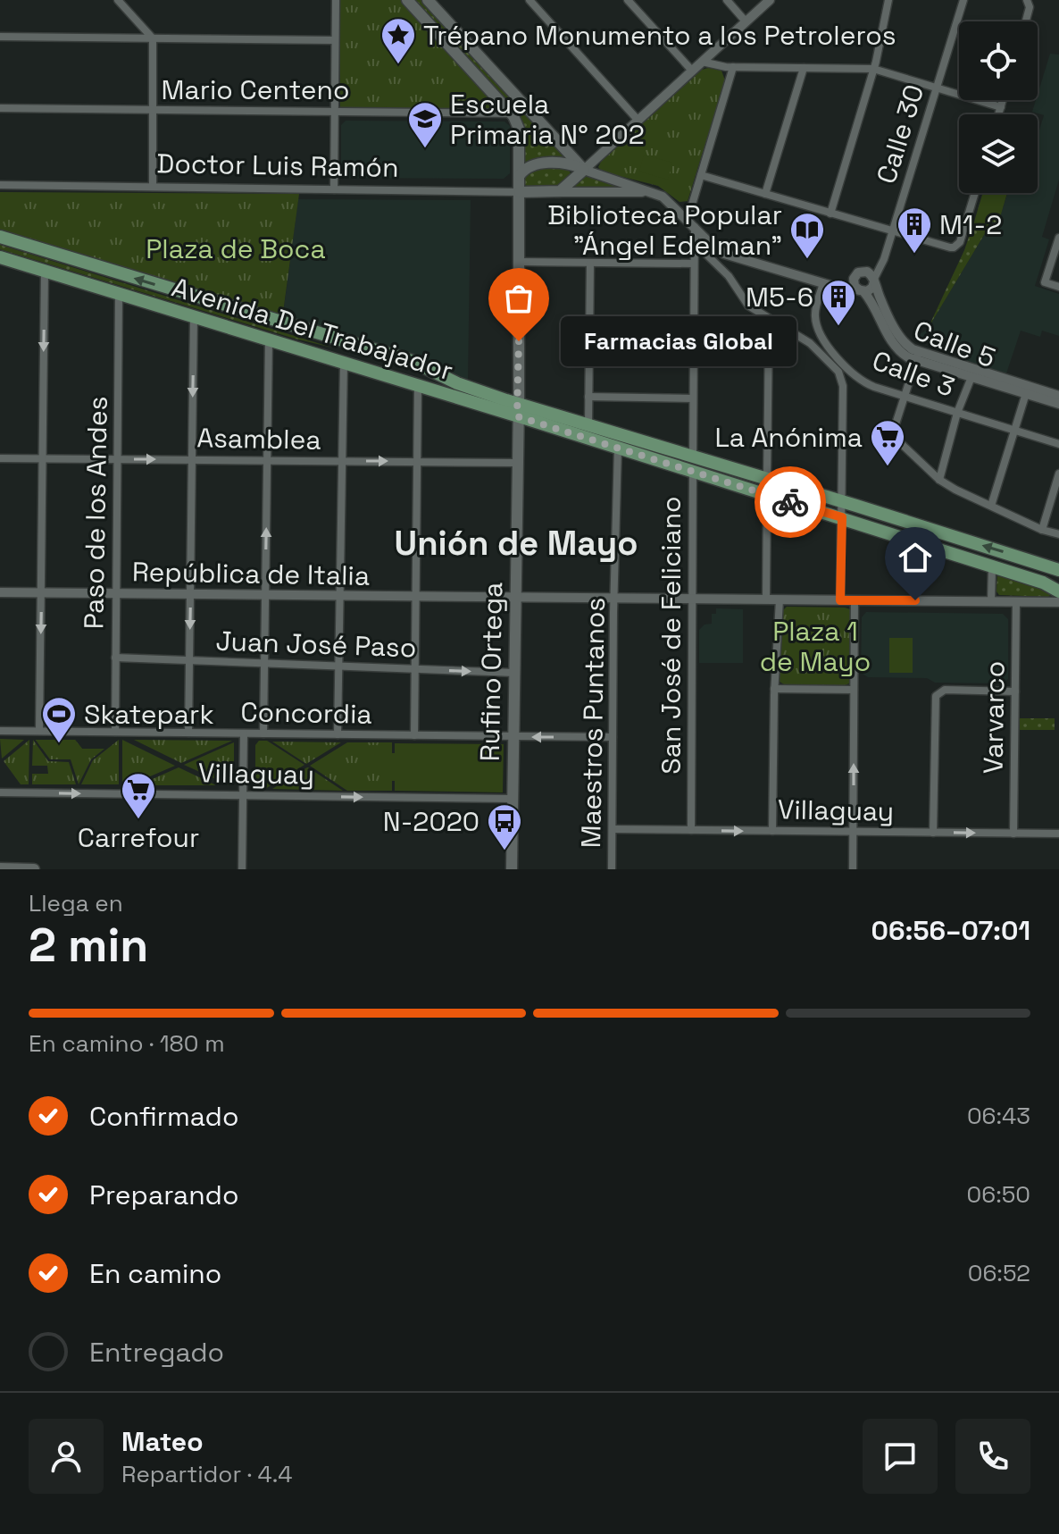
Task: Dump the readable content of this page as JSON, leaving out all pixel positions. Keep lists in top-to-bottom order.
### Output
{
  "streets": {
    "main road": ["Doctor Luis Ramón", "Avenida Del Trabajador", "Rufino Ortega"],
    "street": [
      "Mario Centeno",
      "Calle 30",
      "Calle 5",
      "Calle 3",
      "Asamblea",
      "Paso de los Andes",
      "República de Italia",
      "San José de Feliciano",
      "Juan José Paso",
      "Concordia",
      "Varvarco",
      "Maestros Puntanos",
      "Villaguay"
    ]
  },
  "crossings": [
    ["Mario Centeno", "Rufino Ortega"],
    ["Calle 30", "Calle 5"],
    ["Doctor Luis Ramón", "Rufino Ortega"],
    ["Avenida Del Trabajador", "Paso de los Andes"],
    ["Avenida Del Trabajador", "San José de Feliciano"],
    ["Avenida Del Trabajador", "Rufino Ortega"],
    ["Avenida Del Trabajador", "Maestros Puntanos"],
    ["Asamblea", "Paso de los Andes"],
    ["Asamblea", "Rufino Ortega"],
    ["Paso de los Andes", "República de Italia"],
    ["Paso de los Andes", "Juan José Paso"],
    ["Paso de los Andes", "Concordia"],
    ["República de Italia", "San José de Feliciano"],
    ["República de Italia", "Rufino Ortega"],
    ["República de Italia", "Varvarco"],
    ["República de Italia", "Maestros Puntanos"],
    ["San José de Feliciano", "Villaguay"],
    ["Juan José Paso", "Rufino Ortega"],
    ["Rufino Ortega", "Concordia"],
    ["Rufino Ortega", "Villaguay"],
    ["Concordia", "Maestros Puntanos"],
    ["Varvarco", "Villaguay"],
    ["Maestros Puntanos", "Villaguay"]
  ],
  "one_way": ["Villaguay"],
  "districts": ["Unión de Mayo"],
  "parks": ["Plaza de Boca", "Plaza 1 de Mayo"],
  "places": {
    "place": ["Trépano Monumento a los Petroleros"],
    "school or university": ["Escuela Primaria N° 202"],
    "building": ["M1-2", "M5-6"],
    "library": ["Biblioteca Popular \"Ángel Edelman\""],
    "other": ["Farmacias Global"],
    "supermarket": ["La Anónima", "Carrefour"],
    "sports": ["Skatepark"],
    "bus stop": ["N-2020"]
  },
  "page": {
    "bubble": "Farmacias Global",
    "heading": ["2 min", "Llega en", "06:56–07:01"],
    "panel": ["Mateo", "Repartidor · 4.4"],
    "bar": "En camino · 180 m",
    "list": [
      ["Confirmado", "06:43"],
      ["Preparando", "06:50"],
      ["En camino", "06:52"],
      "Entregado"
    ]
  }
}
